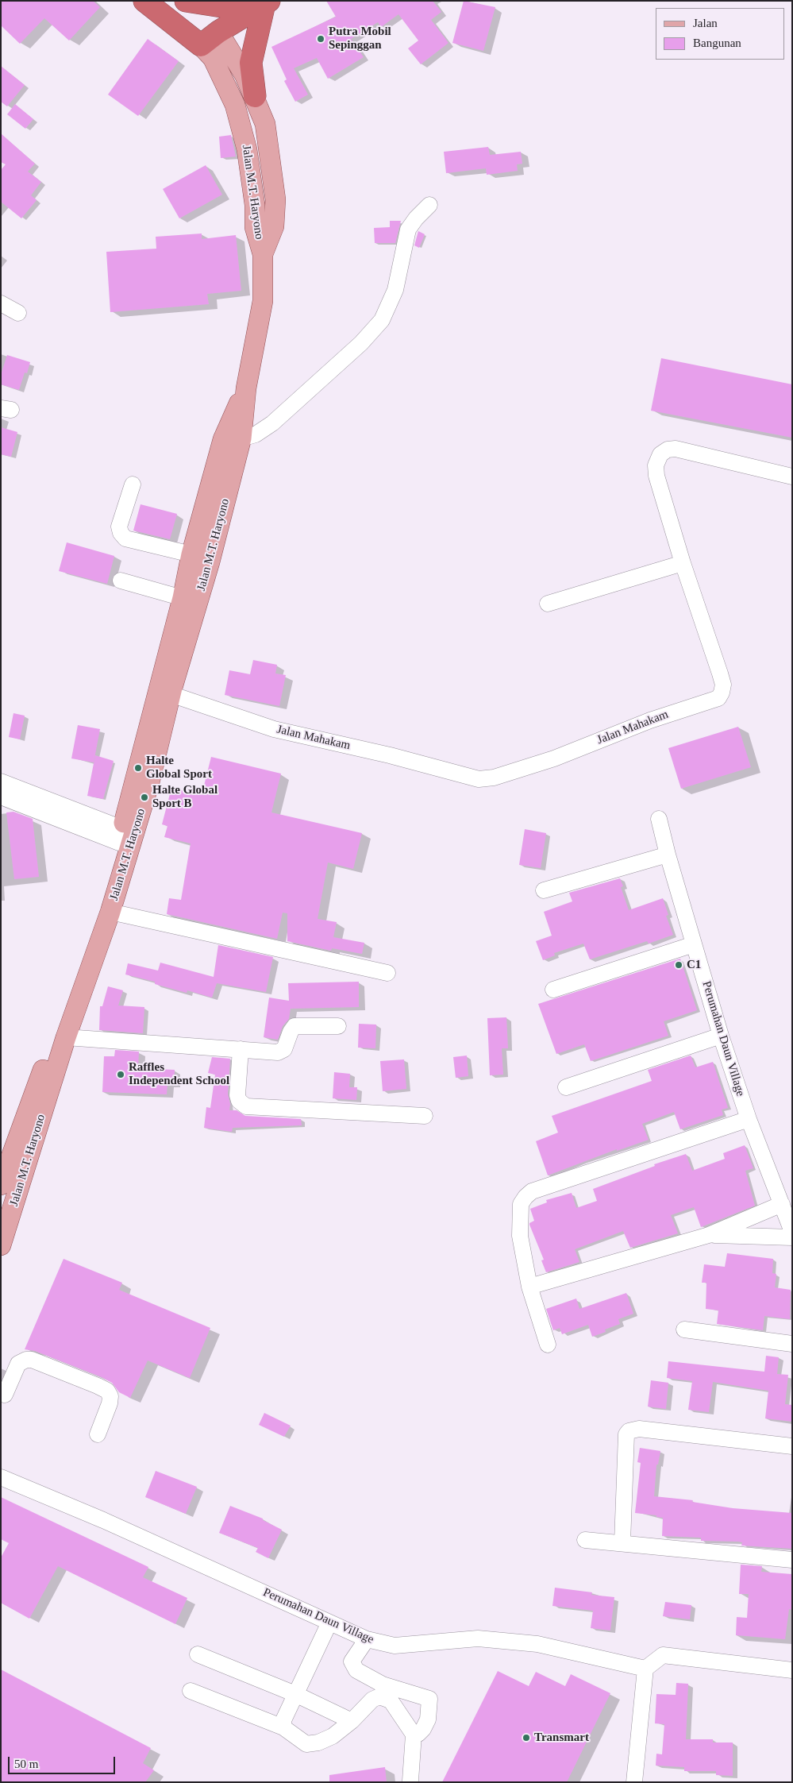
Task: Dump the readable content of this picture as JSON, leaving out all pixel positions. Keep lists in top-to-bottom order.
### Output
{
  "streets": {
    "highway": ["Jalan M.T. Haryono"],
    "street": ["Jalan Mahakam", "Perumahan Daun Village"]
  },
  "crossings": [
    ["Jalan M.T. Haryono", "Jalan Mahakam"]
  ],
  "places": [
    "Putra Mobil Sepinggan",
    "Halte Global Sport",
    "Halte Global Sport B",
    "C1",
    "Raffles Independent School",
    "Transmart"
  ],
  "legend": ["Jalan", "Bangunan"],
  "scale_bar": "50 m"
}
